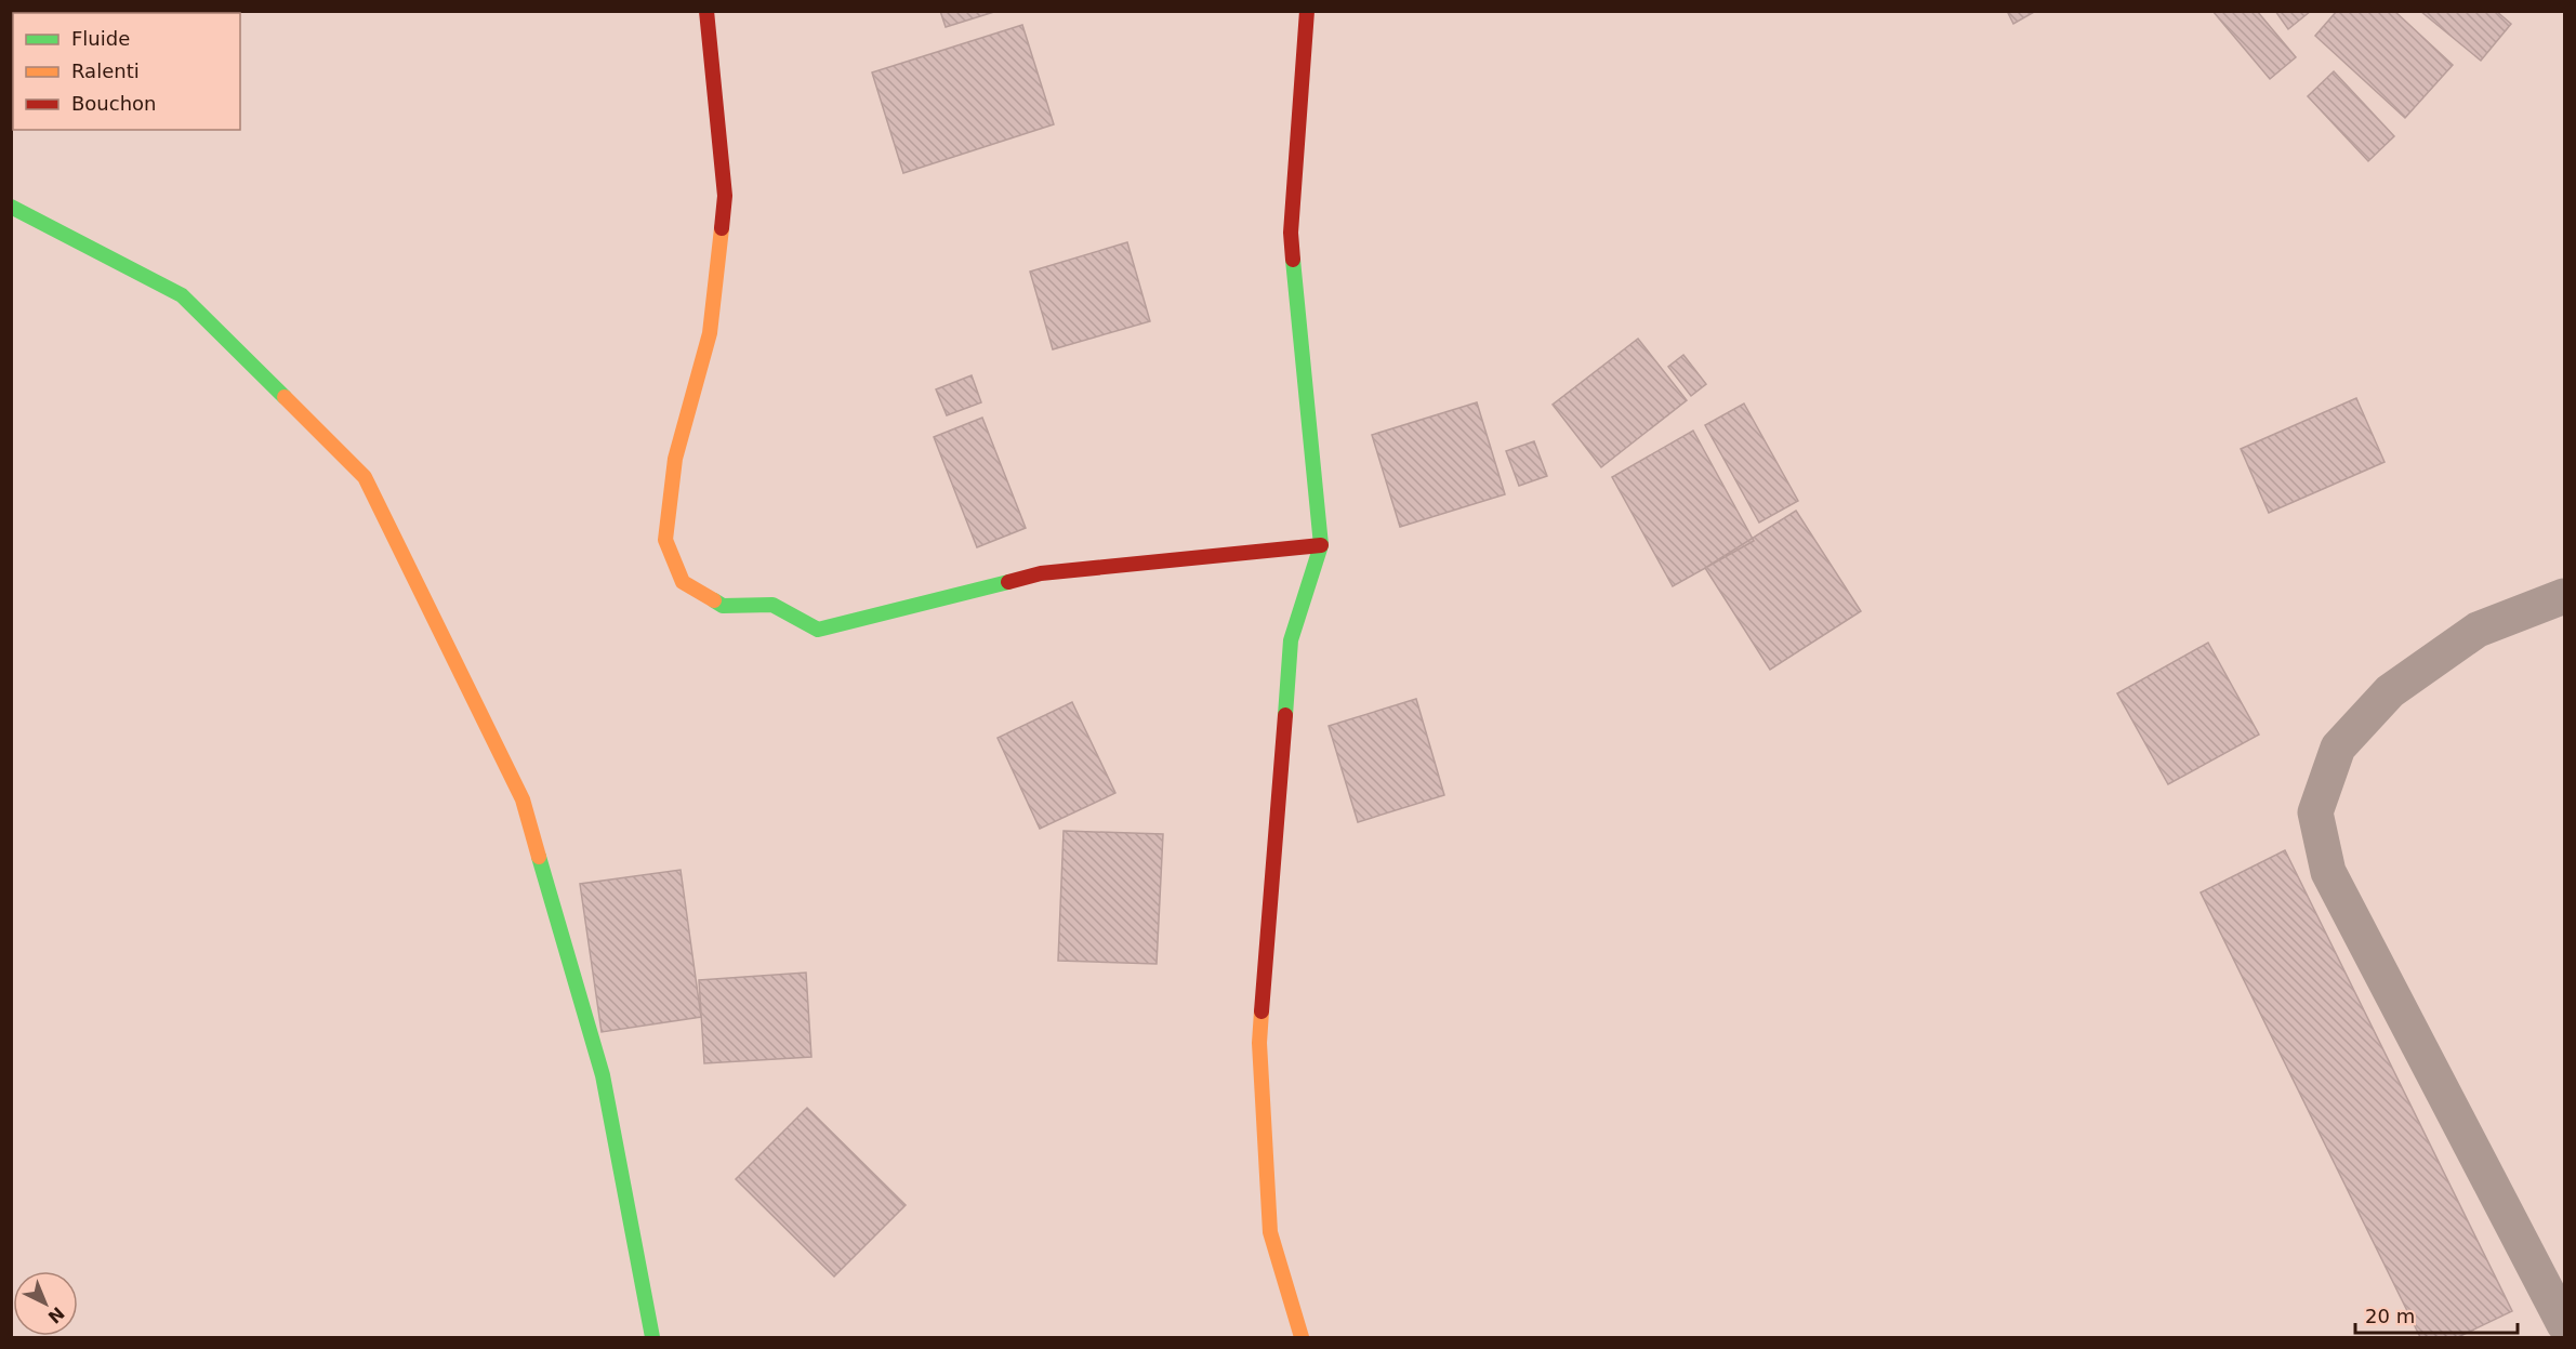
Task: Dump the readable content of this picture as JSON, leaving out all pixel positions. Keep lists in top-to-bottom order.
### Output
{
  "legend": ["Fluide", "Ralenti", "Bouchon"],
  "scale_bar": "20 m",
  "north": "bottom right"
}
